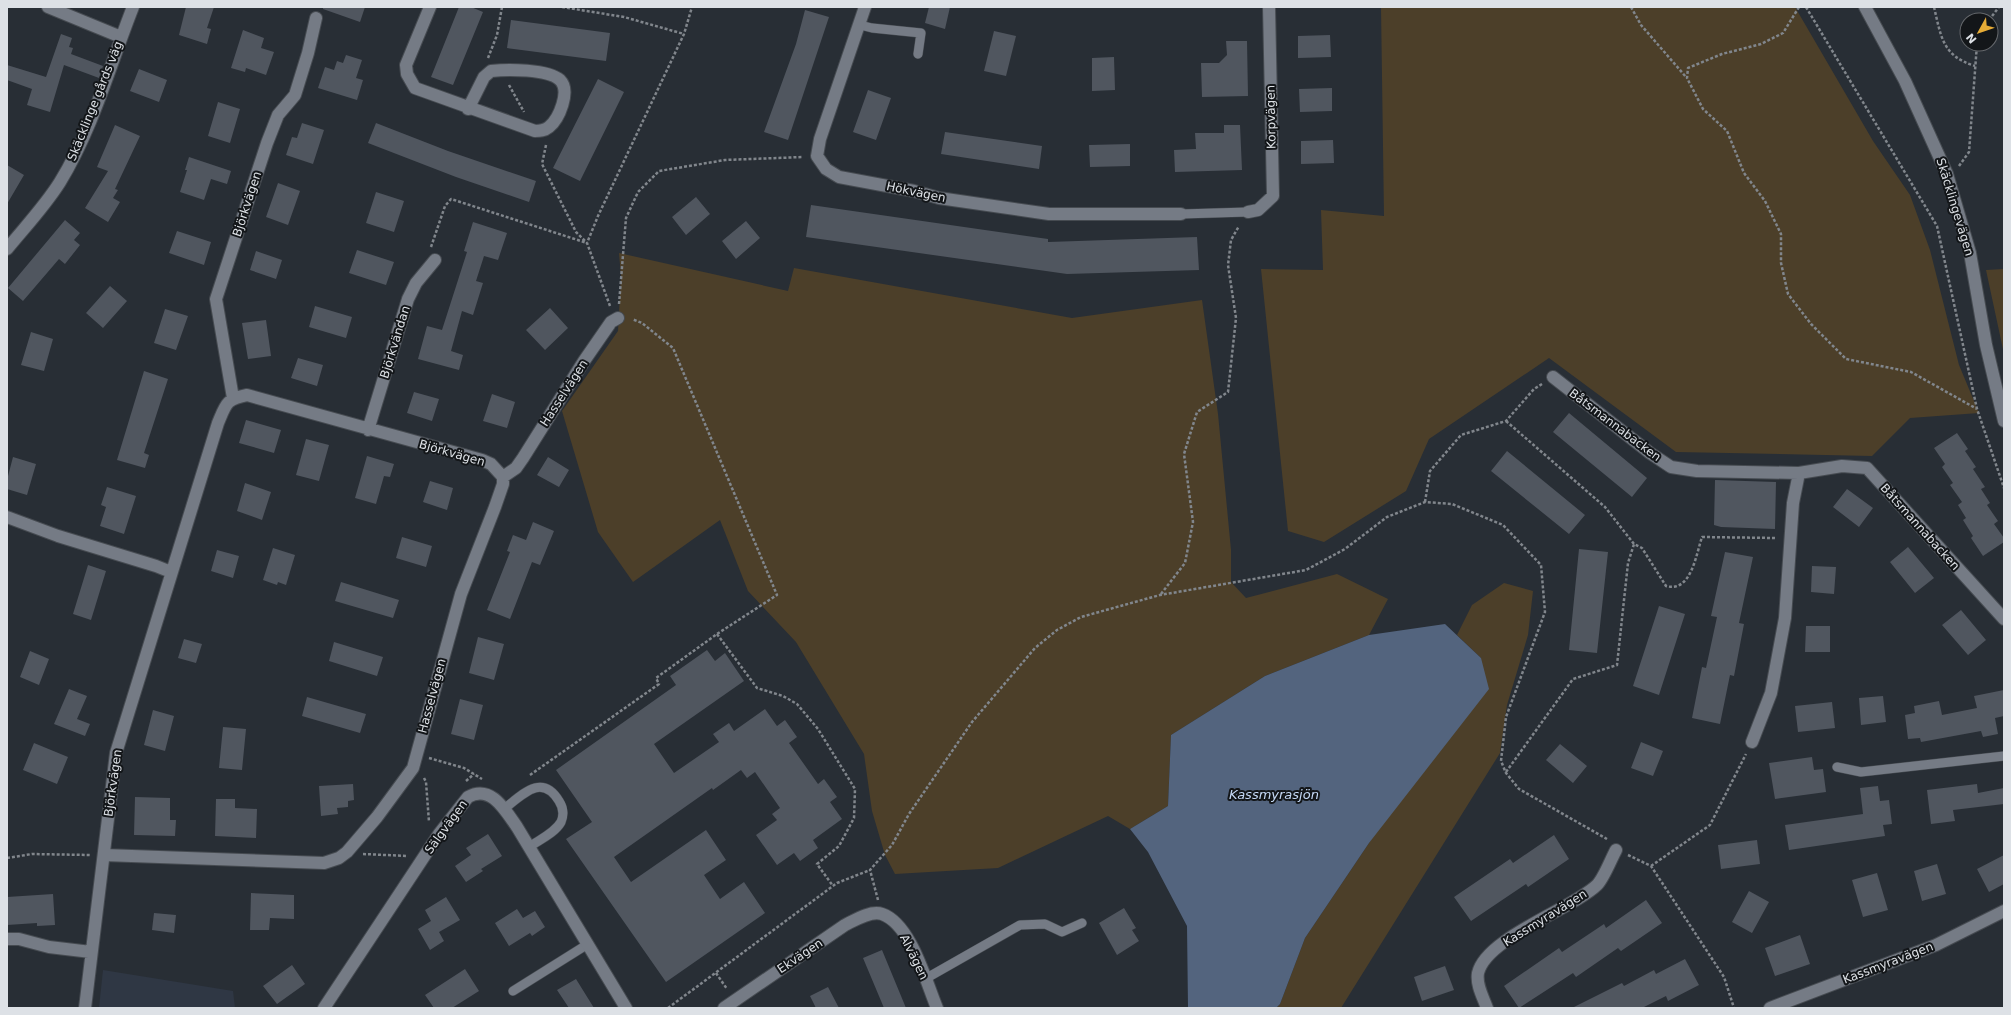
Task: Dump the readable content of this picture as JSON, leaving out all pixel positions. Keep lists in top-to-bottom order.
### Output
{
  "streets": {
    "street": [
      "Skäcklinge gårds väg",
      "Korpvägen",
      "Hökvägen",
      "Björkvägen",
      "Skäcklingevägen",
      "Björkvändan",
      "Hasselvägen",
      "Båtsmannabacken",
      "Sälgvägen",
      "Kassmyravägen",
      "Ekvägen",
      "Alvägen"
    ]
  },
  "crossings": [
    ["Björkvägen", "Björkvändan"],
    ["Björkvägen", "Hasselvägen"],
    ["Ekvägen", "Alvägen"]
  ],
  "water": ["Kassmyrasjön"],
  "north": "bottom left"
}
